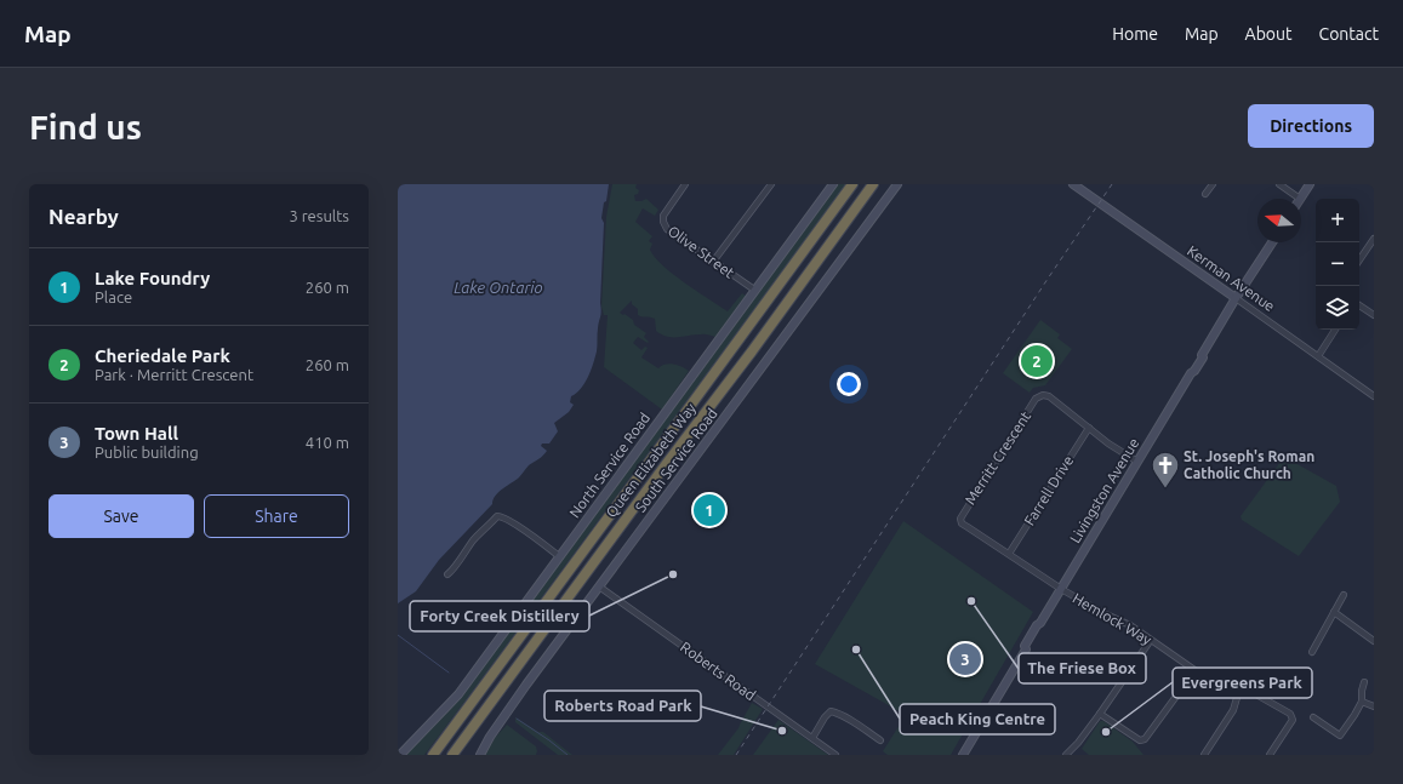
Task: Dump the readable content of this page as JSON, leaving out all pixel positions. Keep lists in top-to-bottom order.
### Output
{
  "streets": {
    "highway": ["Queen Elizabeth Way"],
    "street": [
      "Olive Street",
      "Kerman Avenue",
      "Merritt Crescent",
      "South Service Road",
      "North Service Road",
      "Farrell Drive",
      "Livingston Avenue",
      "Hemlock Way",
      "Roberts Road"
    ]
  },
  "crossings": [
    ["Olive Street", "North Service Road"],
    ["Kerman Avenue", "Livingston Avenue"],
    ["Merritt Crescent", "Farrell Drive"],
    ["Merritt Crescent", "Livingston Avenue"],
    ["Merritt Crescent", "Hemlock Way"],
    ["South Service Road", "Roberts Road"],
    ["Livingston Avenue", "Hemlock Way"]
  ],
  "water": ["Lake Ontario"],
  "places": {
    "church": ["St. Joseph's Roman Catholic Church"],
    "other": [
      "Forty Creek Distillery",
      "The Friese Box",
      "Peach King Centre",
      "Roberts Road Park",
      "Evergreens Park"
    ]
  },
  "north": "left",
  "page": {
    "header": "Map",
    "nav": [
      "Home",
      "Map",
      "About",
      "Contact"
    ],
    "buttons": [
      "Directions",
      ["Save", "Share"]
    ],
    "title": "Find us",
    "heading": ["Nearby", "3 results"],
    "map_buttons": ["+", "−"],
    "list": [
      {
        "mark": "1",
        "name": "Lake Foundry",
        "note": "Place",
        "value": "260 m"
      },
      {
        "mark": "2",
        "name": "Cheriedale Park",
        "note": "Park · Merritt Crescent",
        "value": "260 m"
      },
      {
        "mark": "3",
        "name": "Town Hall",
        "note": "Public building",
        "value": "410 m"
      }
    ],
    "pins": ["2", "1", "3"]
  }
}
